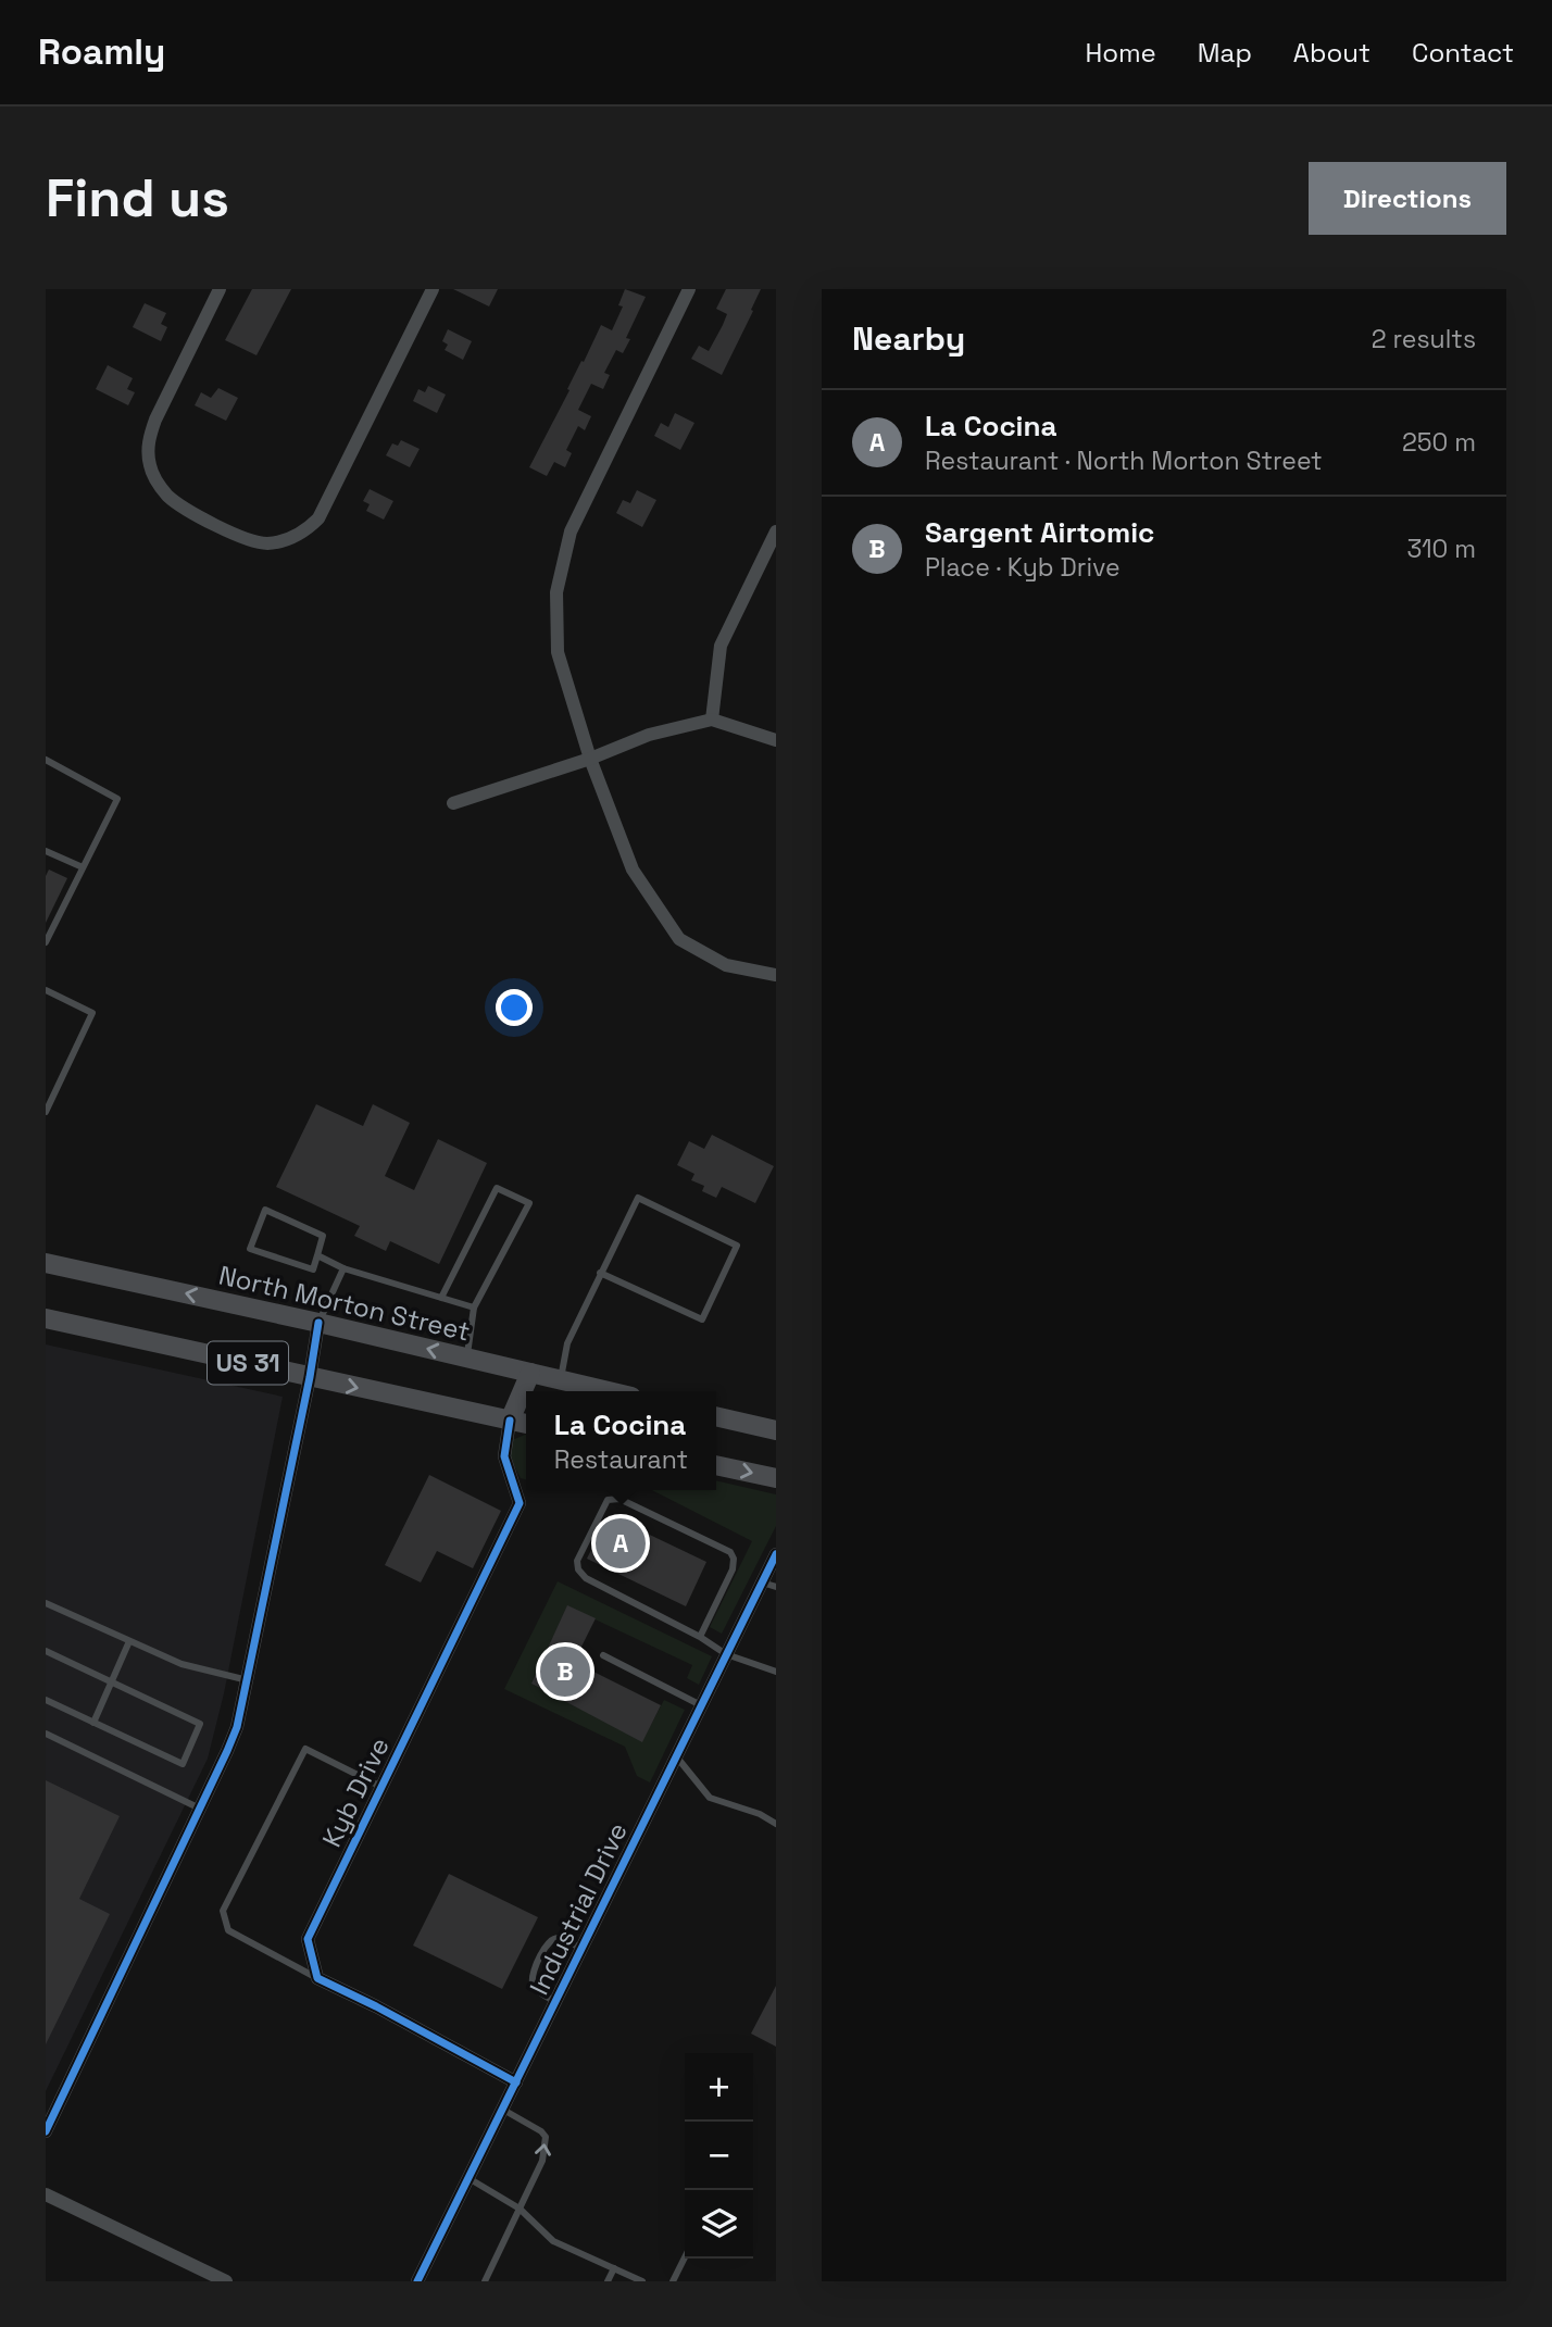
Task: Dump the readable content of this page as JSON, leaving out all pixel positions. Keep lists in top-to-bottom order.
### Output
{
  "streets": {
    "main road": ["North Morton Street", "US 31"],
    "street": ["Kyb Drive", "Industrial Drive"]
  },
  "crossings": [
    ["US 31", "Kyb Drive"]
  ],
  "page": {
    "header": "Roamly",
    "nav": [
      "Home",
      "Map",
      "About",
      "Contact"
    ],
    "buttons": "Directions",
    "title": "Find us",
    "heading": ["Nearby", "2 results"],
    "list": [
      {
        "mark": "A",
        "name": "La Cocina",
        "note": "Restaurant · North Morton Street",
        "value": "250 m"
      },
      {
        "mark": "B",
        "name": "Sargent Airtomic",
        "note": "Place · Kyb Drive",
        "value": "310 m"
      }
    ],
    "popup": ["La Cocina", "Restaurant"],
    "pins": ["A", "B"],
    "map_buttons": ["+", "−"]
  }
}
